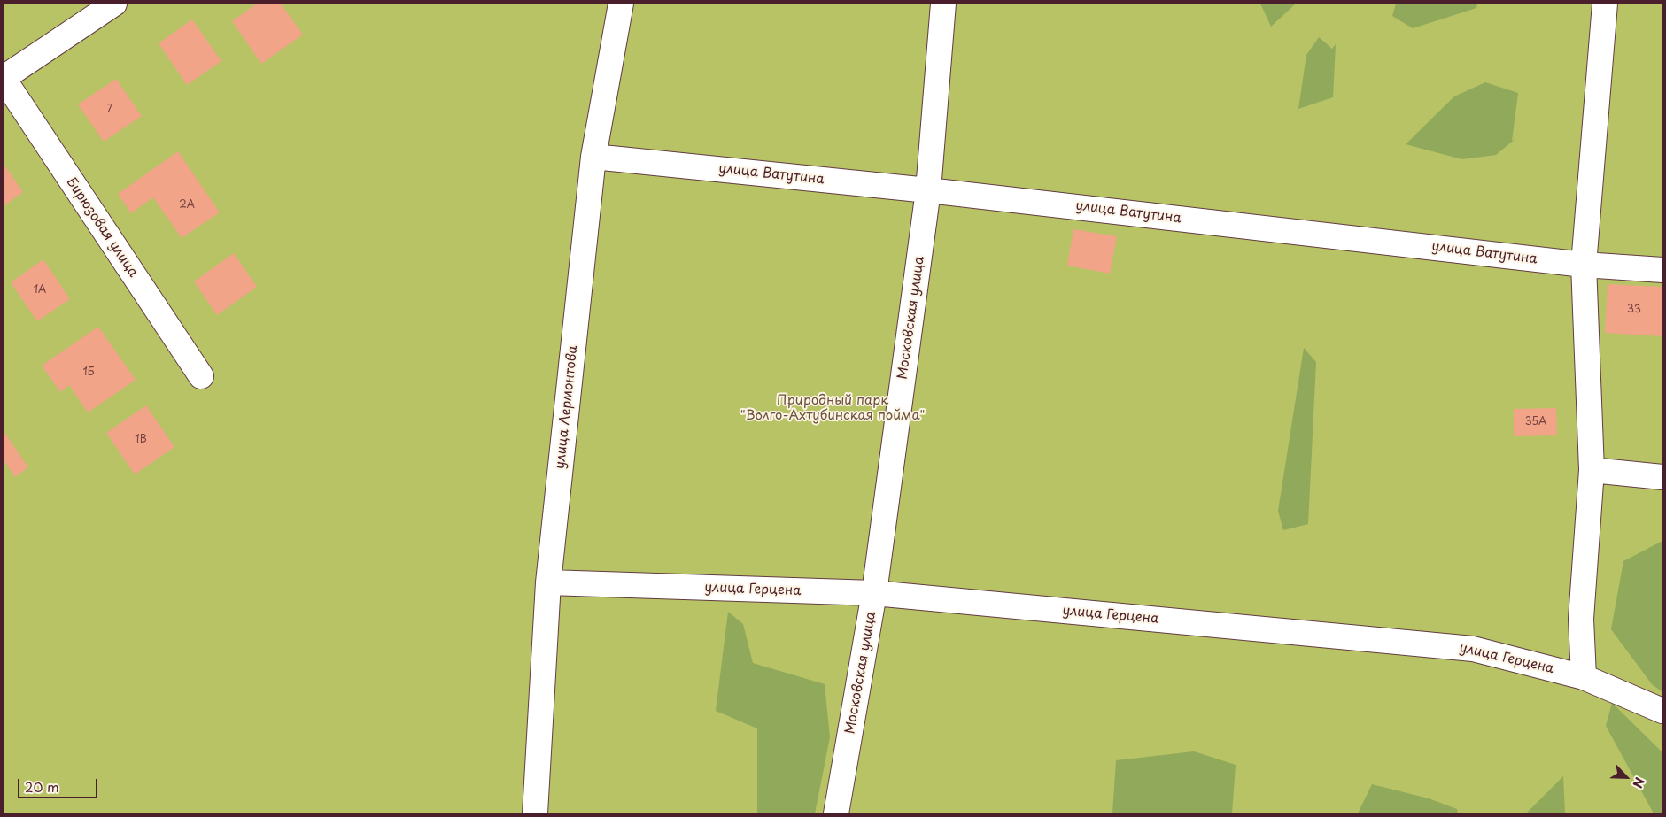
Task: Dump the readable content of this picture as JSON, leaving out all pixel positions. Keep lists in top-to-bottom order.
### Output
{
  "streets": {
    "street": [
      "улица Ватутина",
      "Бирюзовая улица",
      "Московская улица",
      "улица Лермонтова",
      "улица Герцена"
    ]
  },
  "crossings": [
    ["улица Ватутина", "Московская улица"],
    ["улица Ватутина", "улица Лермонтова"],
    ["Московская улица", "улица Герцена"],
    ["улица Лермонтова", "улица Герцена"]
  ],
  "parks": ["Природный парк \"Волго-Ахтубинская пойма\""],
  "house_numbers": [
    "7",
    "2А",
    "1А",
    "33",
    "1Б",
    "35А",
    "1В"
  ],
  "scale_bar": "20 m",
  "north": "bottom right"
}
